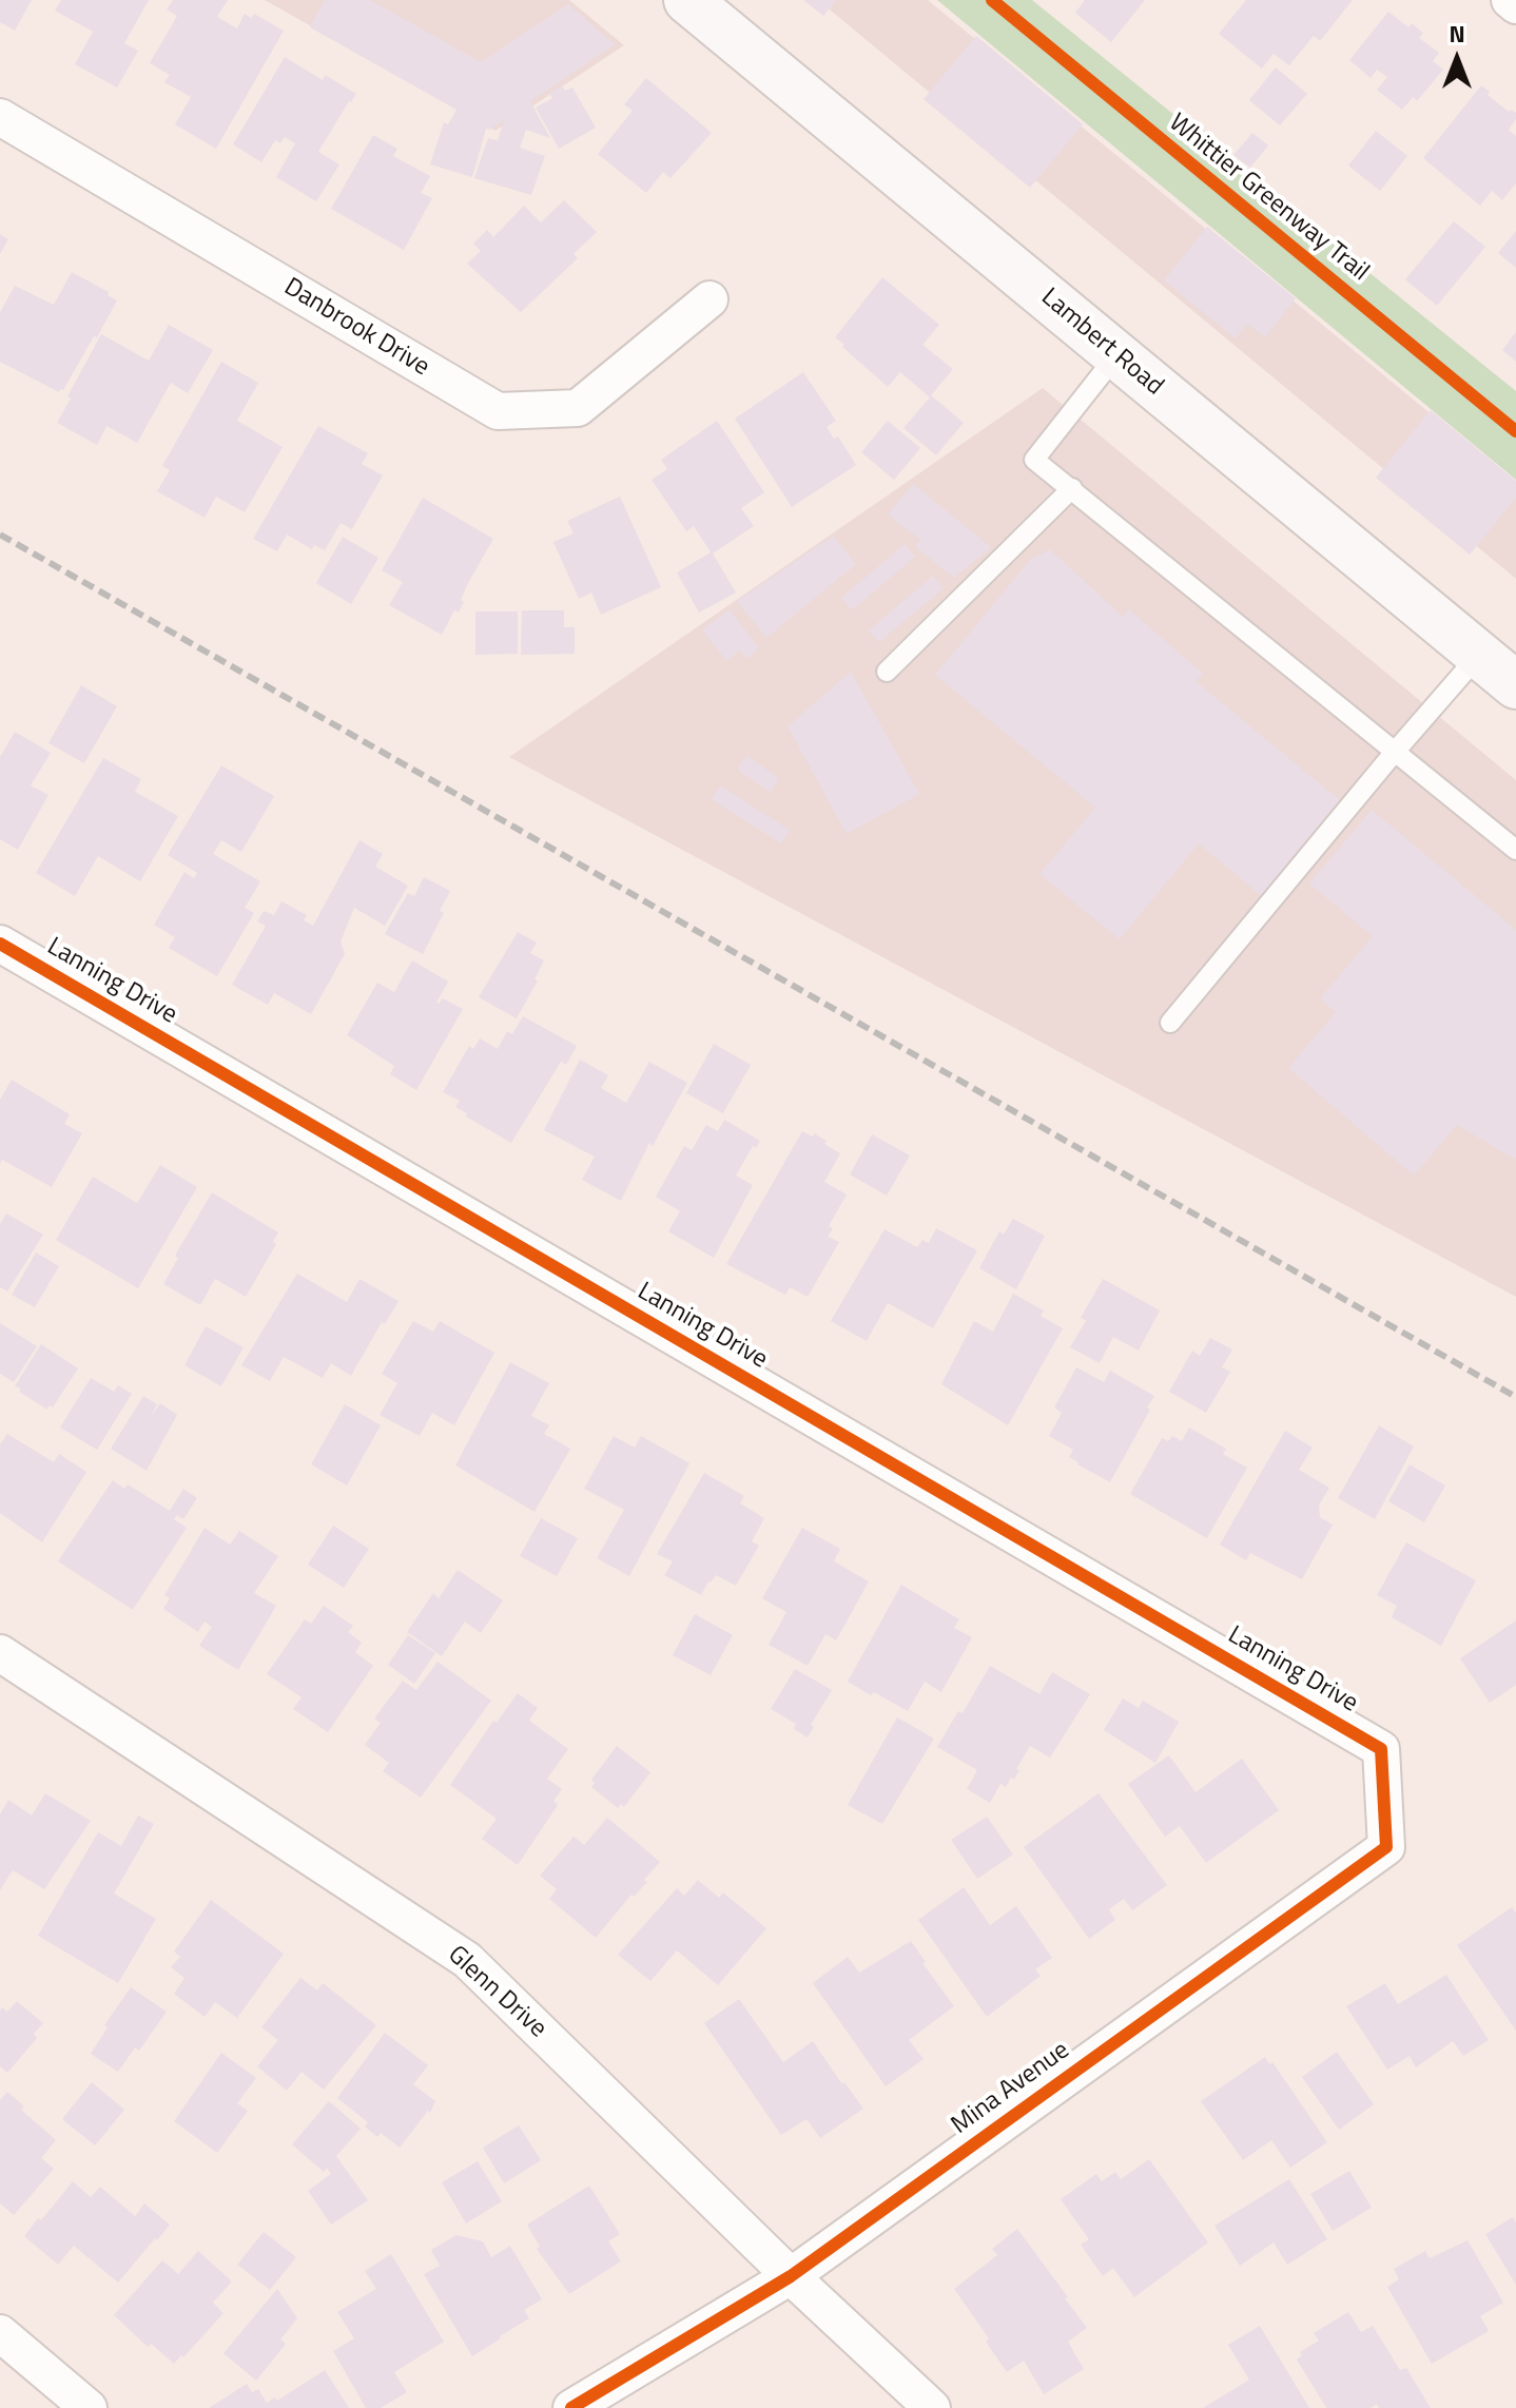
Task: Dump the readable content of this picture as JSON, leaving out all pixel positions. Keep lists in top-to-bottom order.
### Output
{
  "streets": {
    "main road": ["Lambert Road"],
    "street": [
      "Danbrook Drive",
      "Lanning Drive",
      "Glenn Drive",
      "Mina Avenue"
    ],
    "cycle path": ["Whittier Greenway Trail"]
  },
  "crossings": [
    ["Lanning Drive", "Mina Avenue"],
    ["Glenn Drive", "Mina Avenue"]
  ],
  "north": "top"
}
